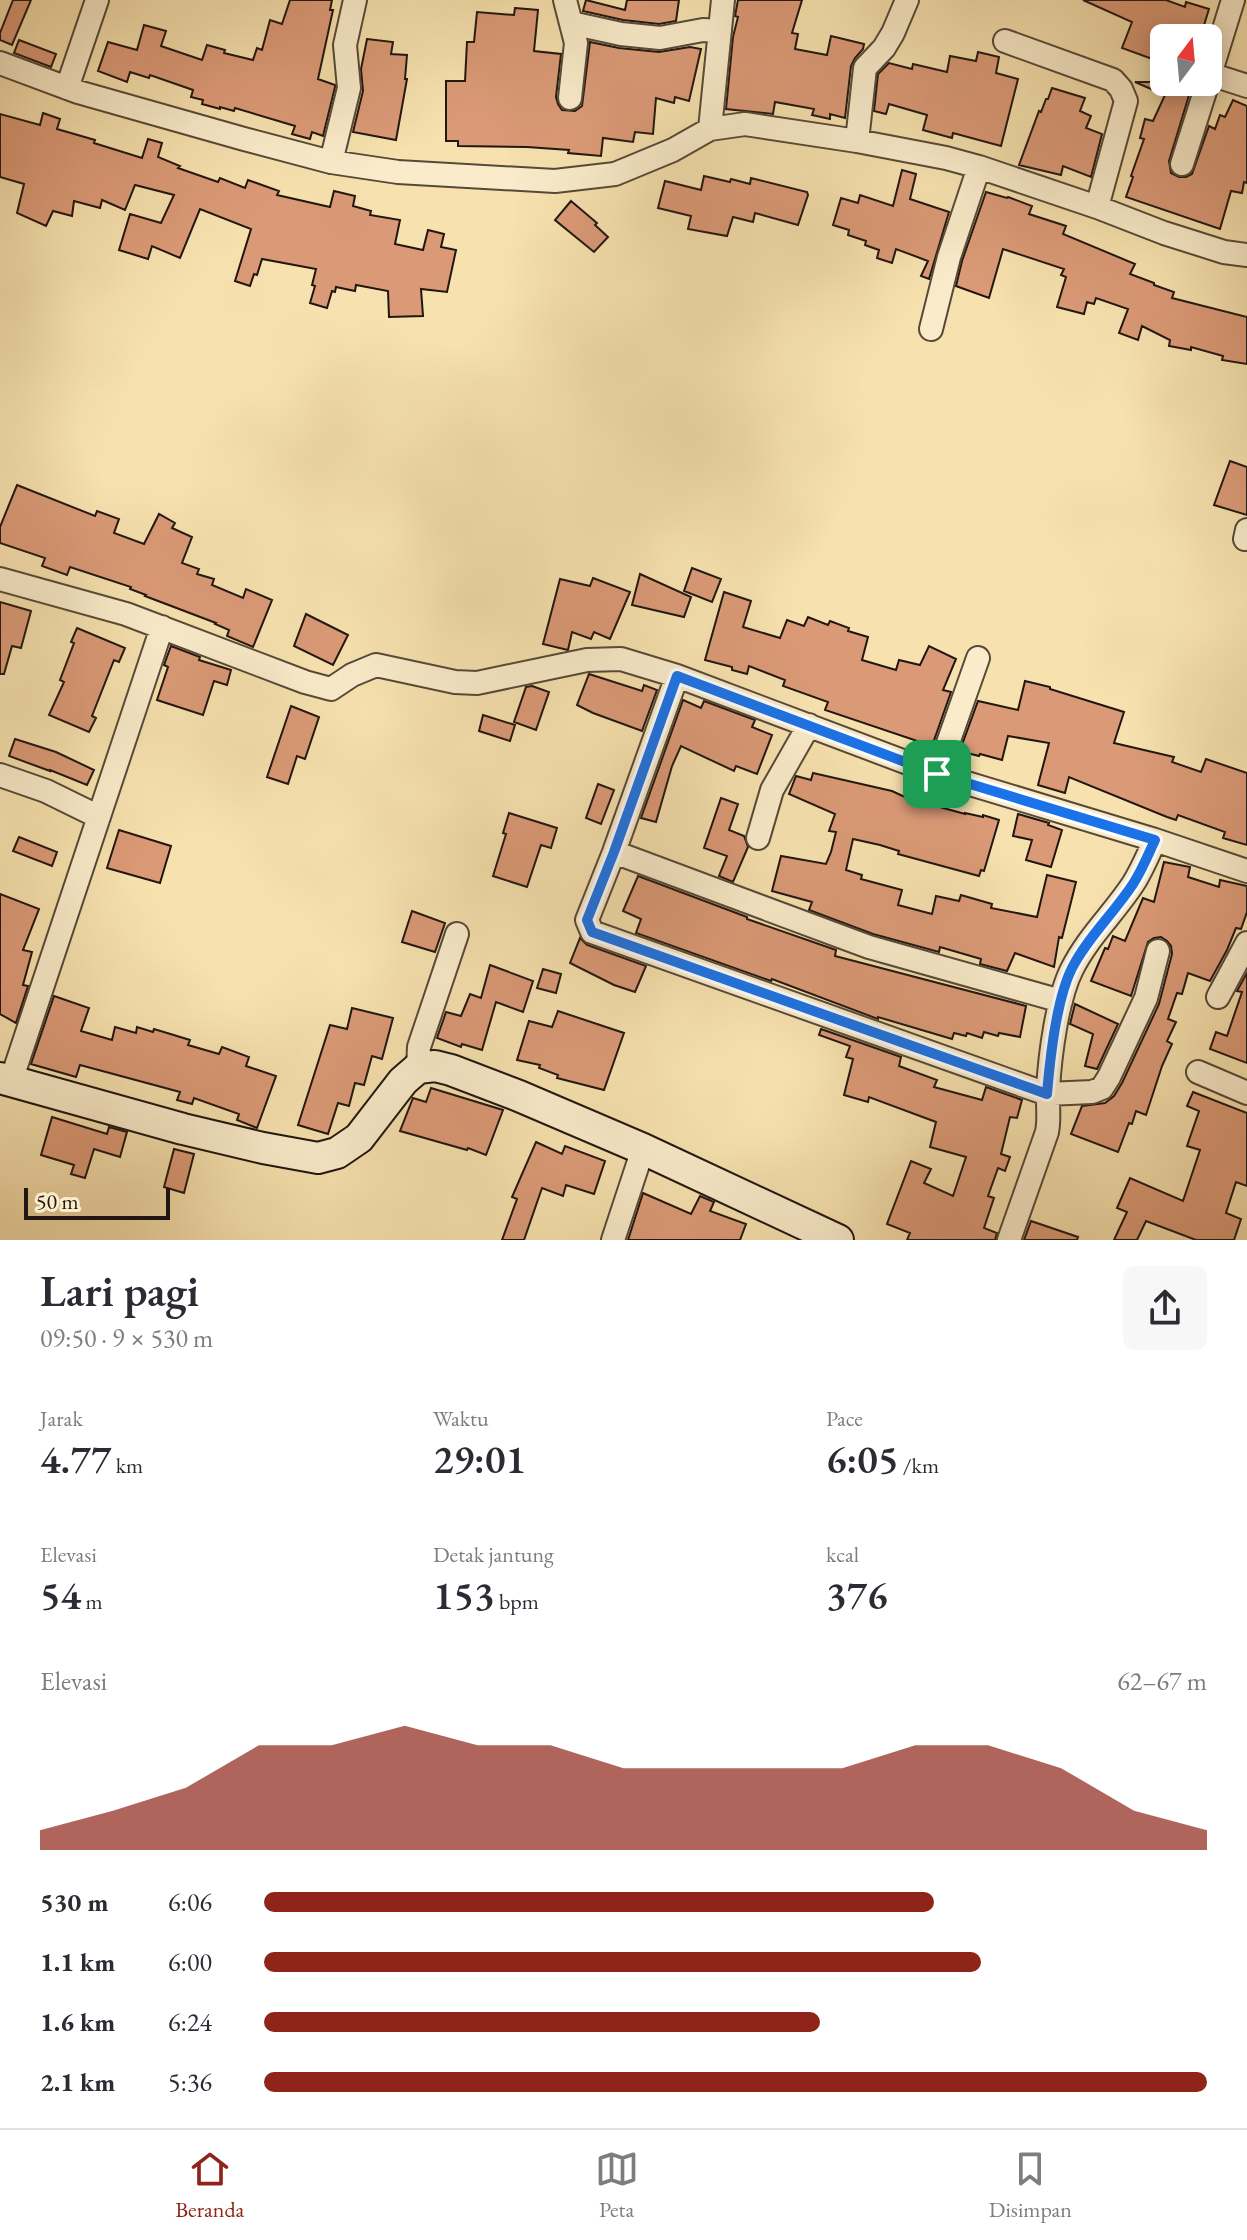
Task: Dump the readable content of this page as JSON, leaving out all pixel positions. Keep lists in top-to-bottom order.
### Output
{
  "scale_bar": "50 m",
  "north": "top",
  "page": {
    "scale": "50 m",
    "heading": ["Lari pagi", "09:50 · 9 × 530 m"],
    "stats": [
      ["Jarak", "4.77 km"],
      ["Waktu", "29:01"],
      ["Pace", "6:05 /km"],
      ["Elevasi", "54 m"],
      ["Detak jantung", "153 bpm"],
      ["kcal", "376"]
    ],
    "chart": ["Elevasi", "62–67 m"],
    "list": [
      {
        "name": "530 m",
        "note": "6:06"
      },
      {
        "name": "1.1 km",
        "note": "6:00"
      },
      {
        "name": "1.6 km",
        "note": "6:24"
      },
      {
        "name": "2.1 km",
        "note": "5:36"
      }
    ],
    "tabs": ["Beranda", "Peta", "Disimpan"]
  }
}
